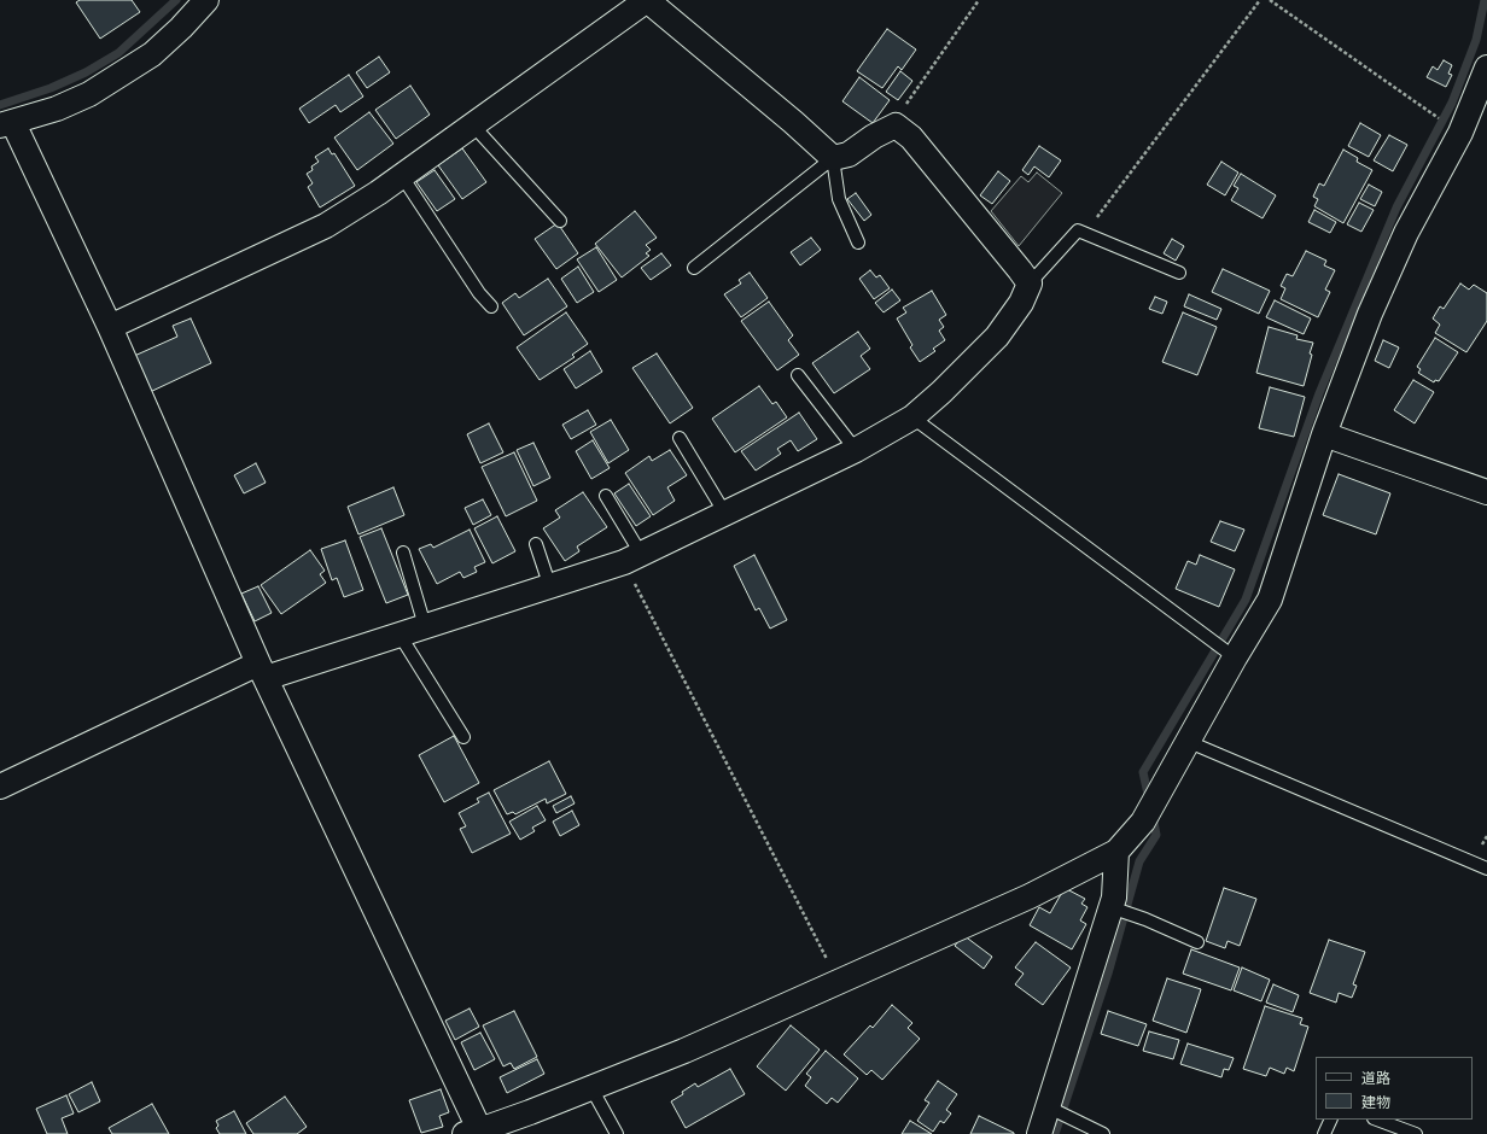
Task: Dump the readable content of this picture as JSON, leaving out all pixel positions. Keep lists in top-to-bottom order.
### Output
{
  "legend": ["道路", "建物"]
}
